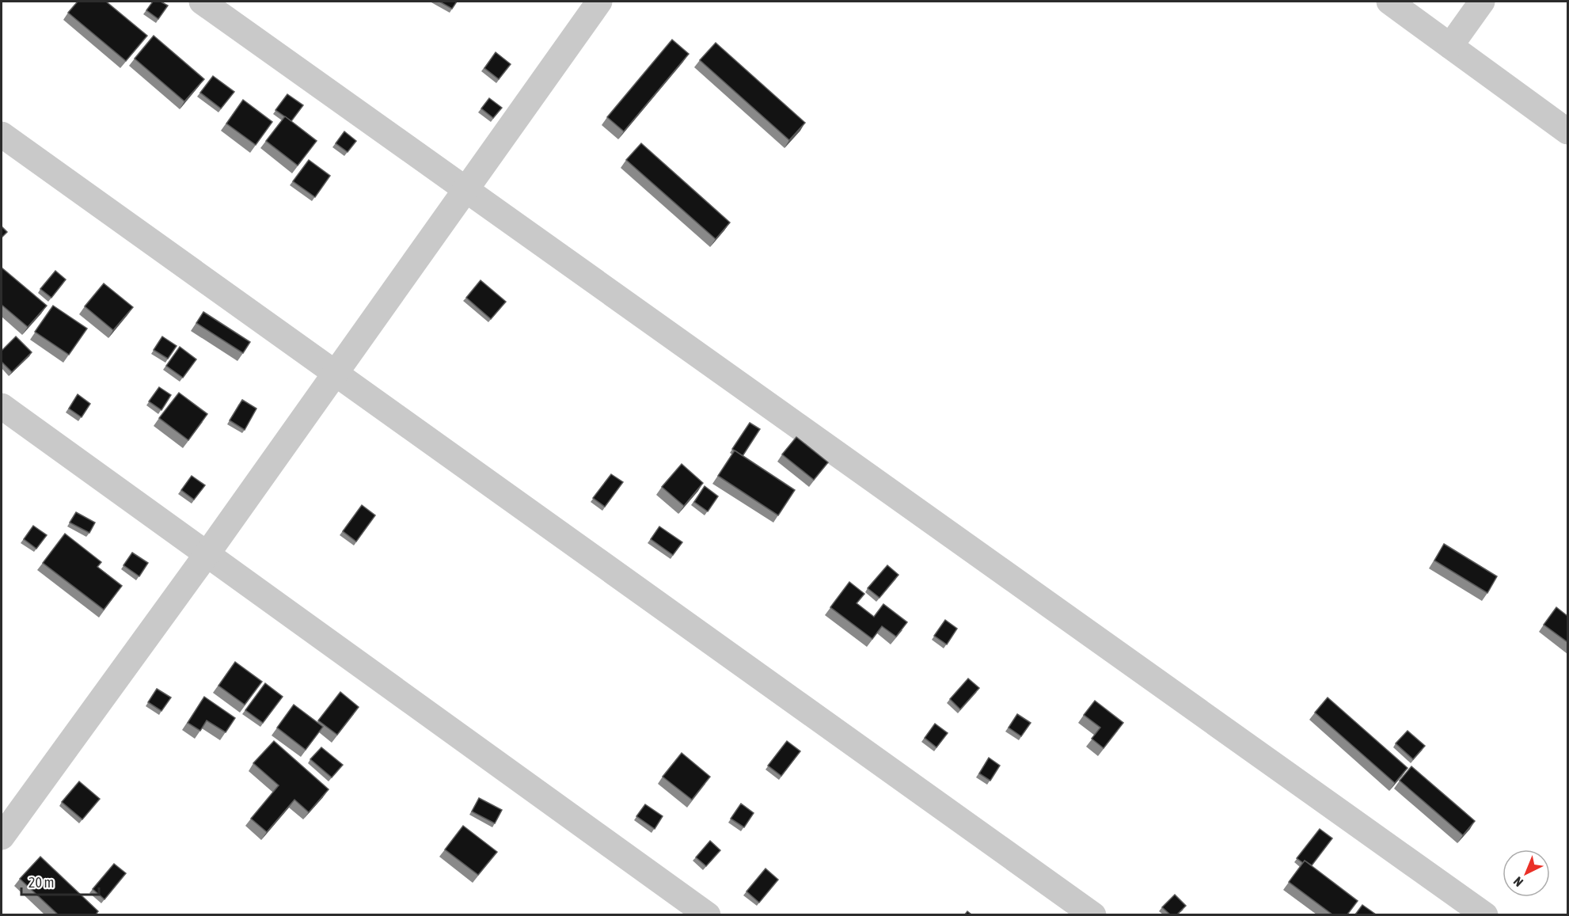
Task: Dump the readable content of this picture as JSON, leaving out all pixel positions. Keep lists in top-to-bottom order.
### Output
{
  "scale_bar": "20 m",
  "north": "bottom left"
}
